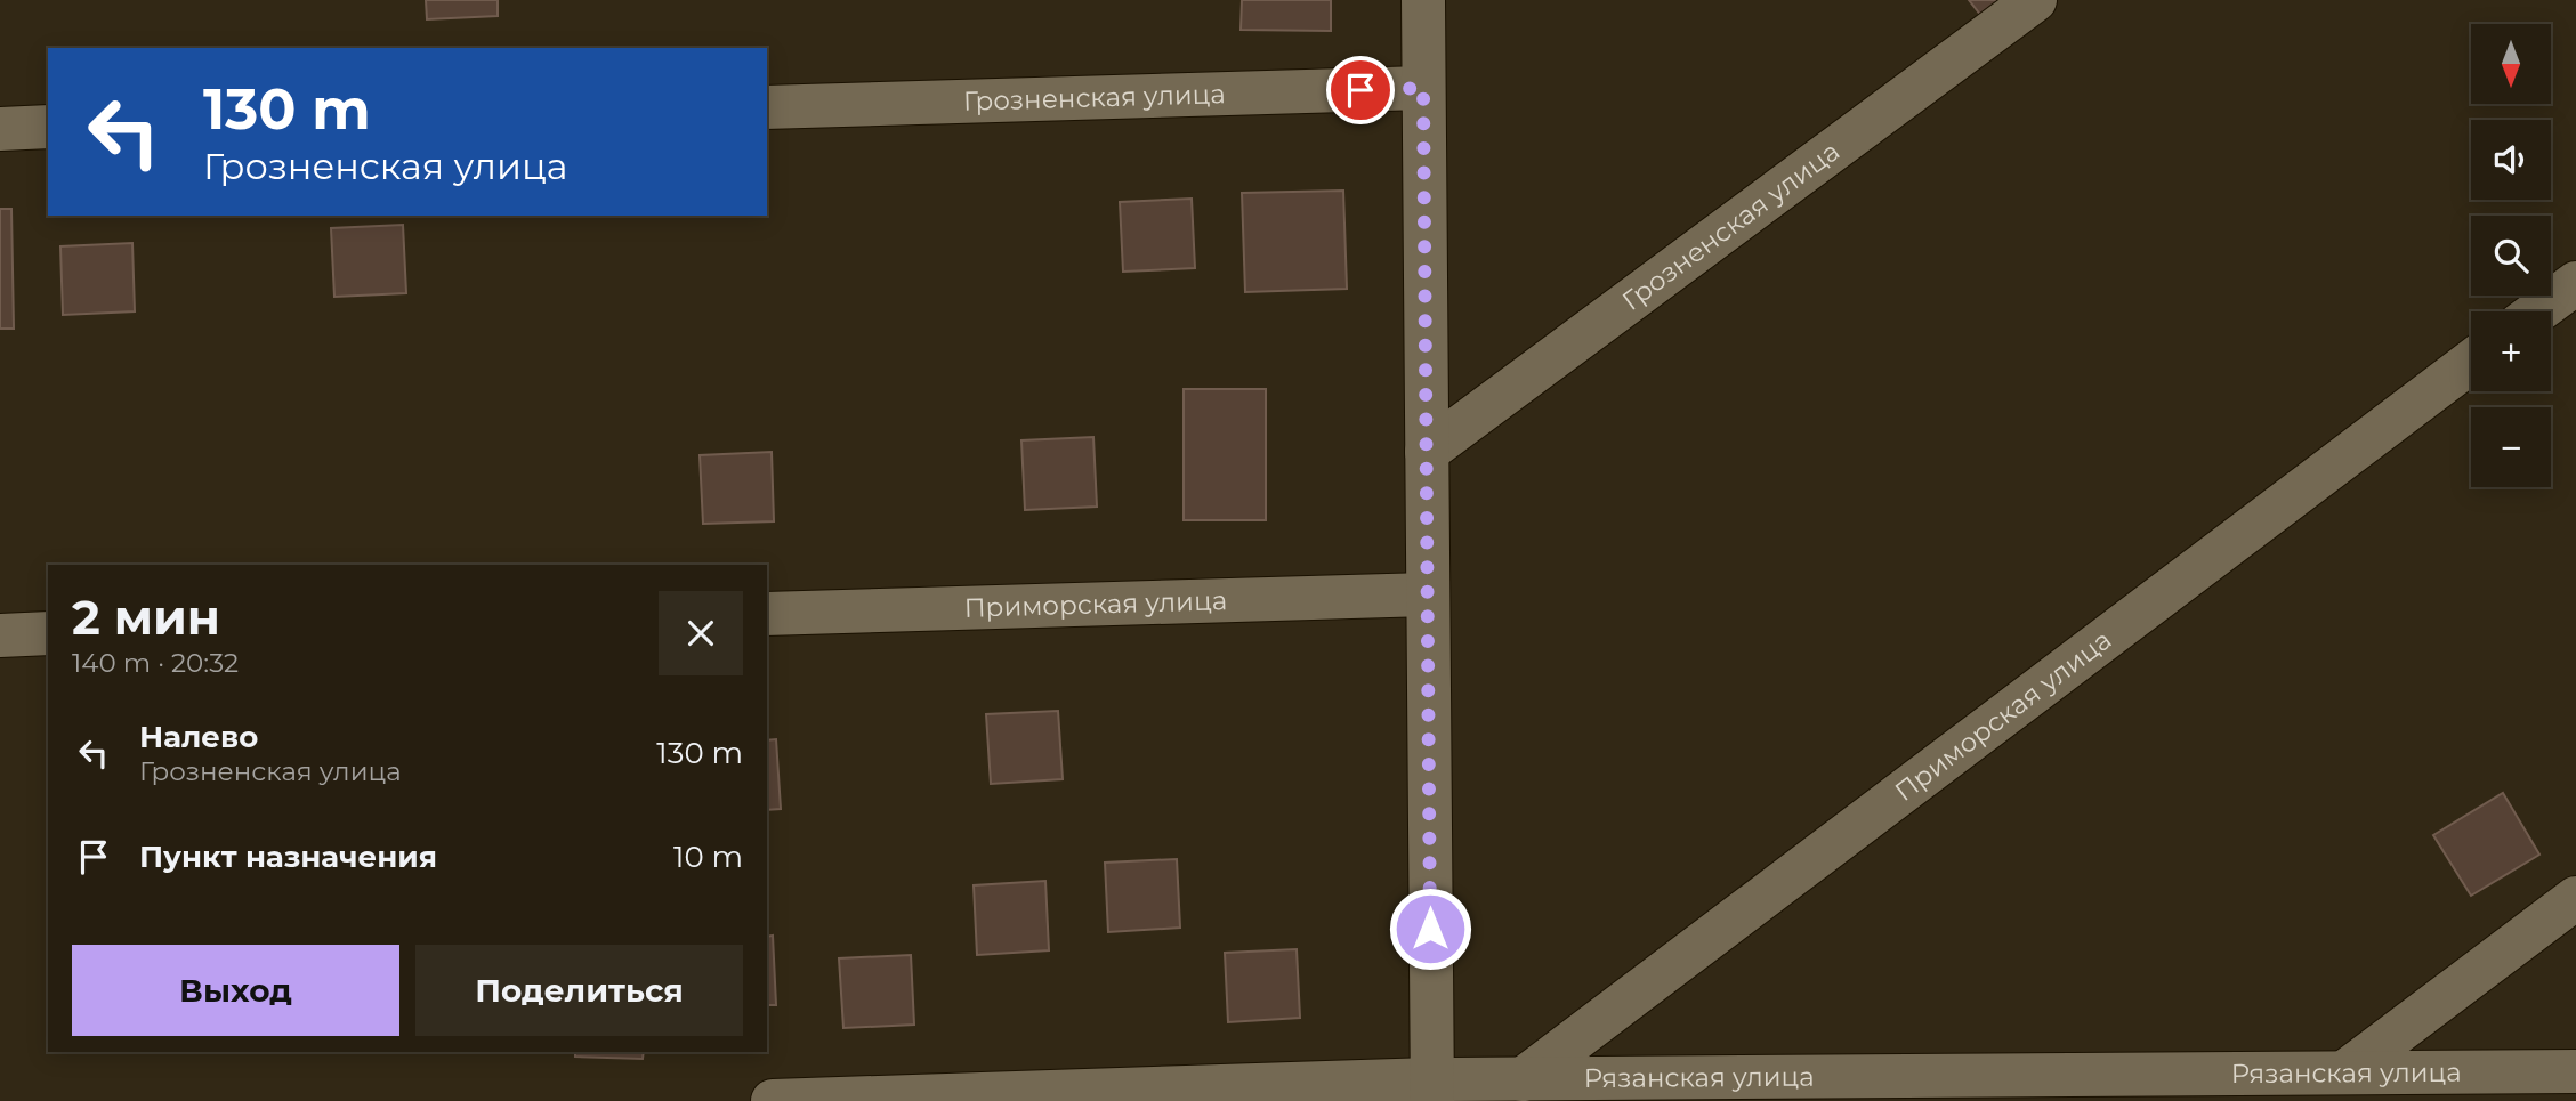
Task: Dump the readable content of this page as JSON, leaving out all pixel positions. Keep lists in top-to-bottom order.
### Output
{
  "streets": {
    "street": ["Грозненская улица", "Приморская улица", "Рязанская улица"]
  },
  "crossings": [
    ["Приморская улица", "Рязанская улица"]
  ],
  "north": "bottom",
  "page": {
    "map_buttons": ["+", "−"],
    "turn": ["130 m", "Грозненская улица"],
    "heading": ["2 мин", "140 m · 20:32"],
    "list": [
      {
        "name": "Налево",
        "note": "Грозненская улица",
        "value": "130 m"
      },
      {
        "name": "Пункт назначения",
        "value": "10 m"
      }
    ],
    "buttons": ["Выход", "Поделиться"]
  }
}
